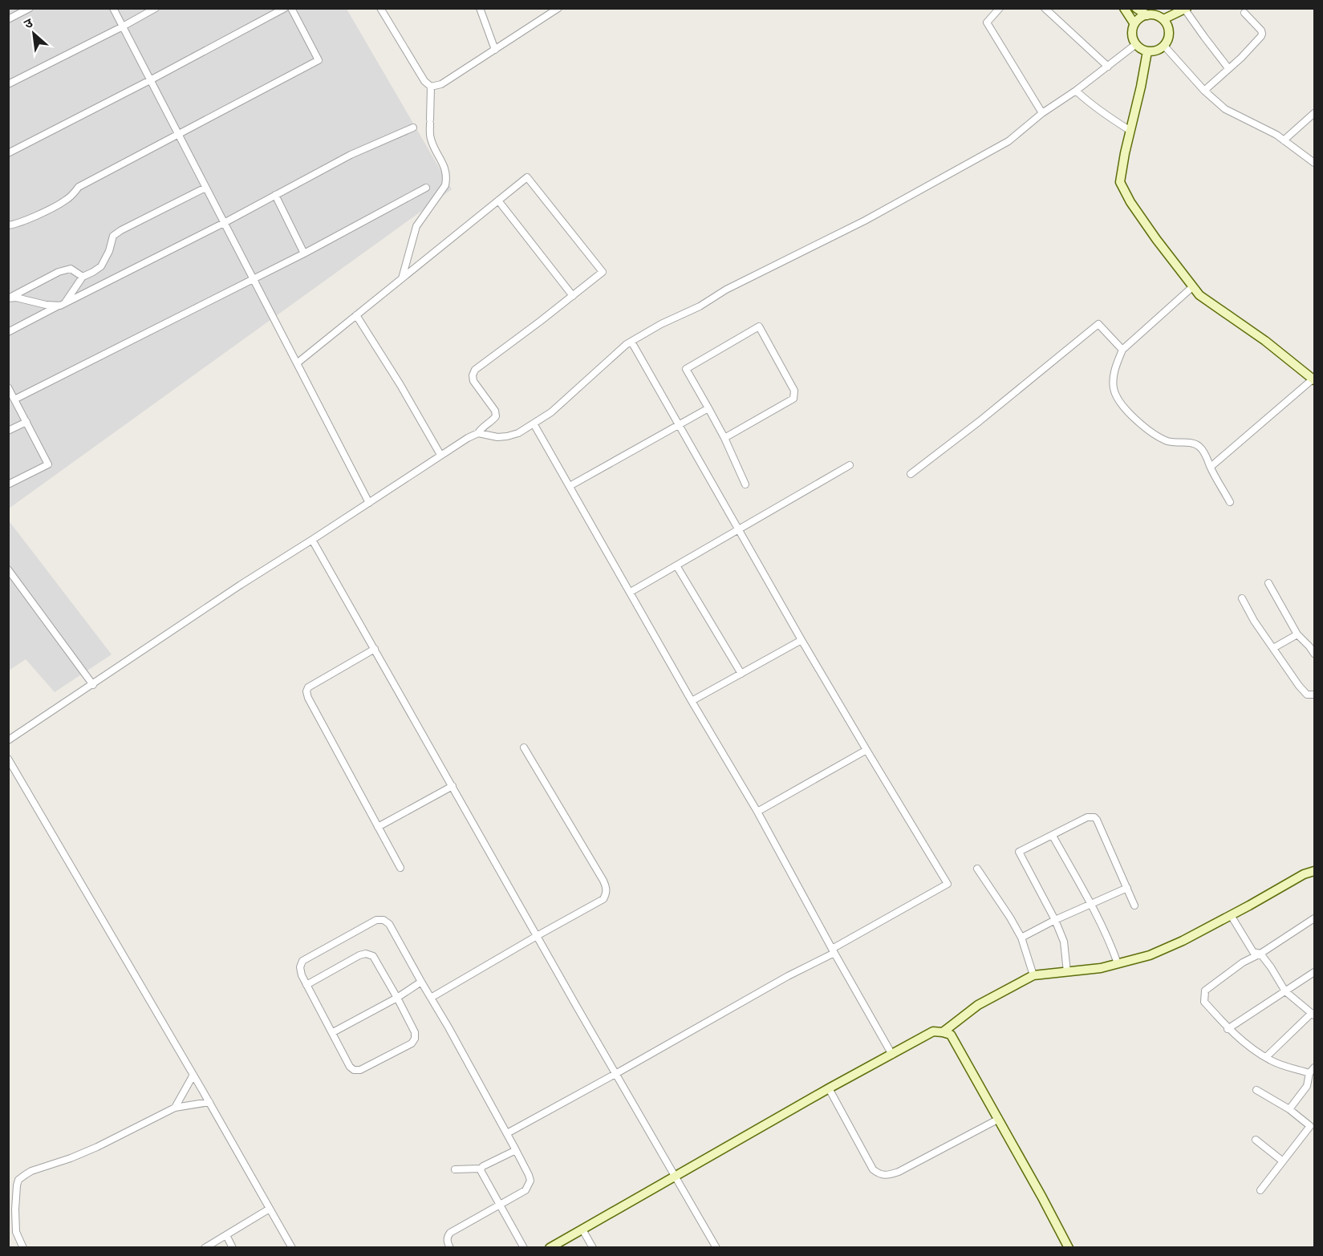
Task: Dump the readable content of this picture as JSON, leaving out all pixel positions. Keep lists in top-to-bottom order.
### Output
{
  "north": "top left"
}
